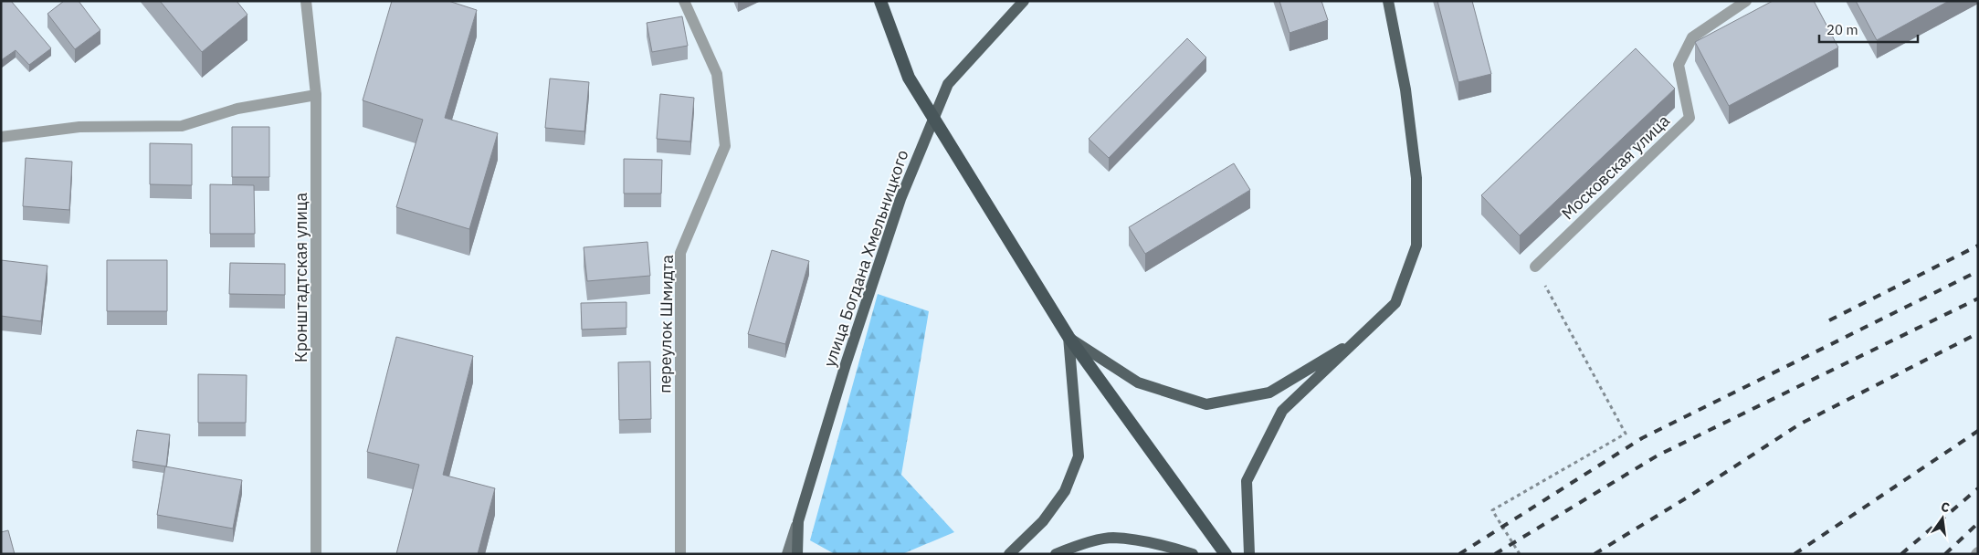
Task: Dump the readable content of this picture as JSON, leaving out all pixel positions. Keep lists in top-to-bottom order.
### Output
{
  "streets": {
    "main road": ["улица Богдана Хмельницкого"],
    "street": ["Московская улица", "Кронштадтская улица", "переулок Шмидта"]
  },
  "scale_bar": "20 m",
  "north": "top"
}
